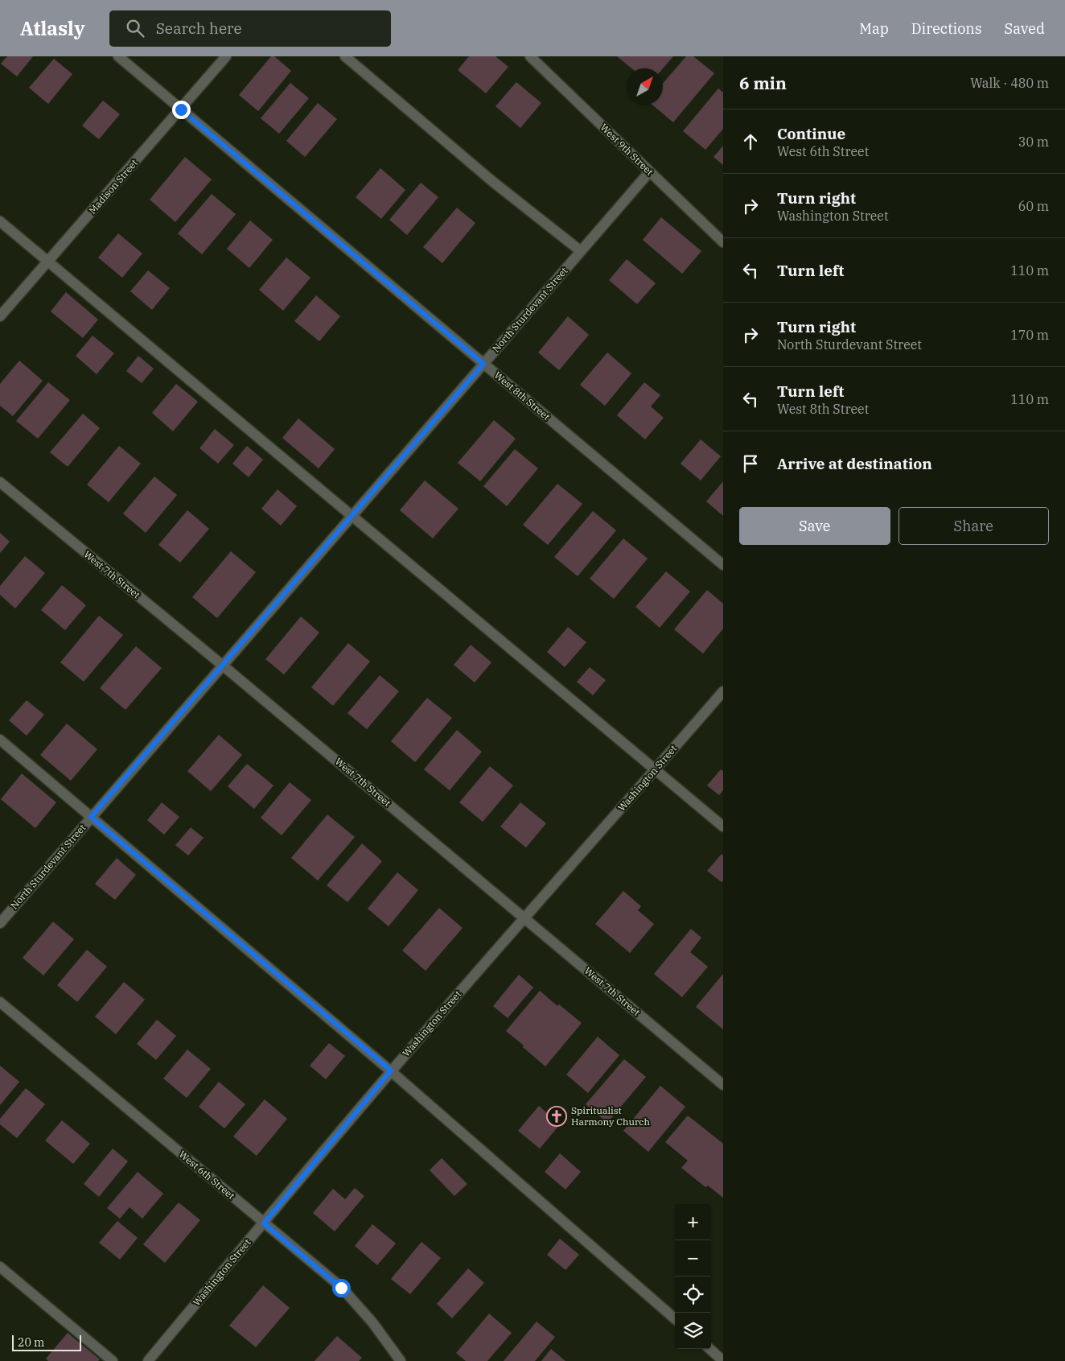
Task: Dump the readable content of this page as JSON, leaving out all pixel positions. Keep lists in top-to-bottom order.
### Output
{
  "streets": {
    "street": [
      "West 9th Street",
      "Madison Street",
      "North Sturdevant Street",
      "West 8th Street",
      "West 7th Street",
      "Washington Street",
      "West 6th Street"
    ]
  },
  "crossings": [
    ["West 9th Street", "North Sturdevant Street"],
    ["Madison Street", "West 8th Street"],
    ["North Sturdevant Street", "West 8th Street"],
    ["North Sturdevant Street", "West 7th Street"],
    ["West 7th Street", "Washington Street"],
    ["Washington Street", "West 6th Street"]
  ],
  "places": {
    "church": ["Spiritualist Harmony Church"]
  },
  "scale_bar": "20 m",
  "north": "top right",
  "page": {
    "header": "Atlasly",
    "search": "Search here",
    "nav": ["Map", "Directions", "Saved"],
    "heading": ["6 min", "Walk · 480 m"],
    "list": [
      ["Continue", "West 6th Street", "30 m"],
      ["Turn right", "Washington Street", "60 m"],
      ["Turn left", "110 m"],
      ["Turn right", "North Sturdevant Street", "170 m"],
      ["Turn left", "West 8th Street", "110 m"],
      "Arrive at destination"
    ],
    "buttons": ["Save", "Share"],
    "map_buttons": ["+", "−"],
    "scale": "20 m"
  }
}
